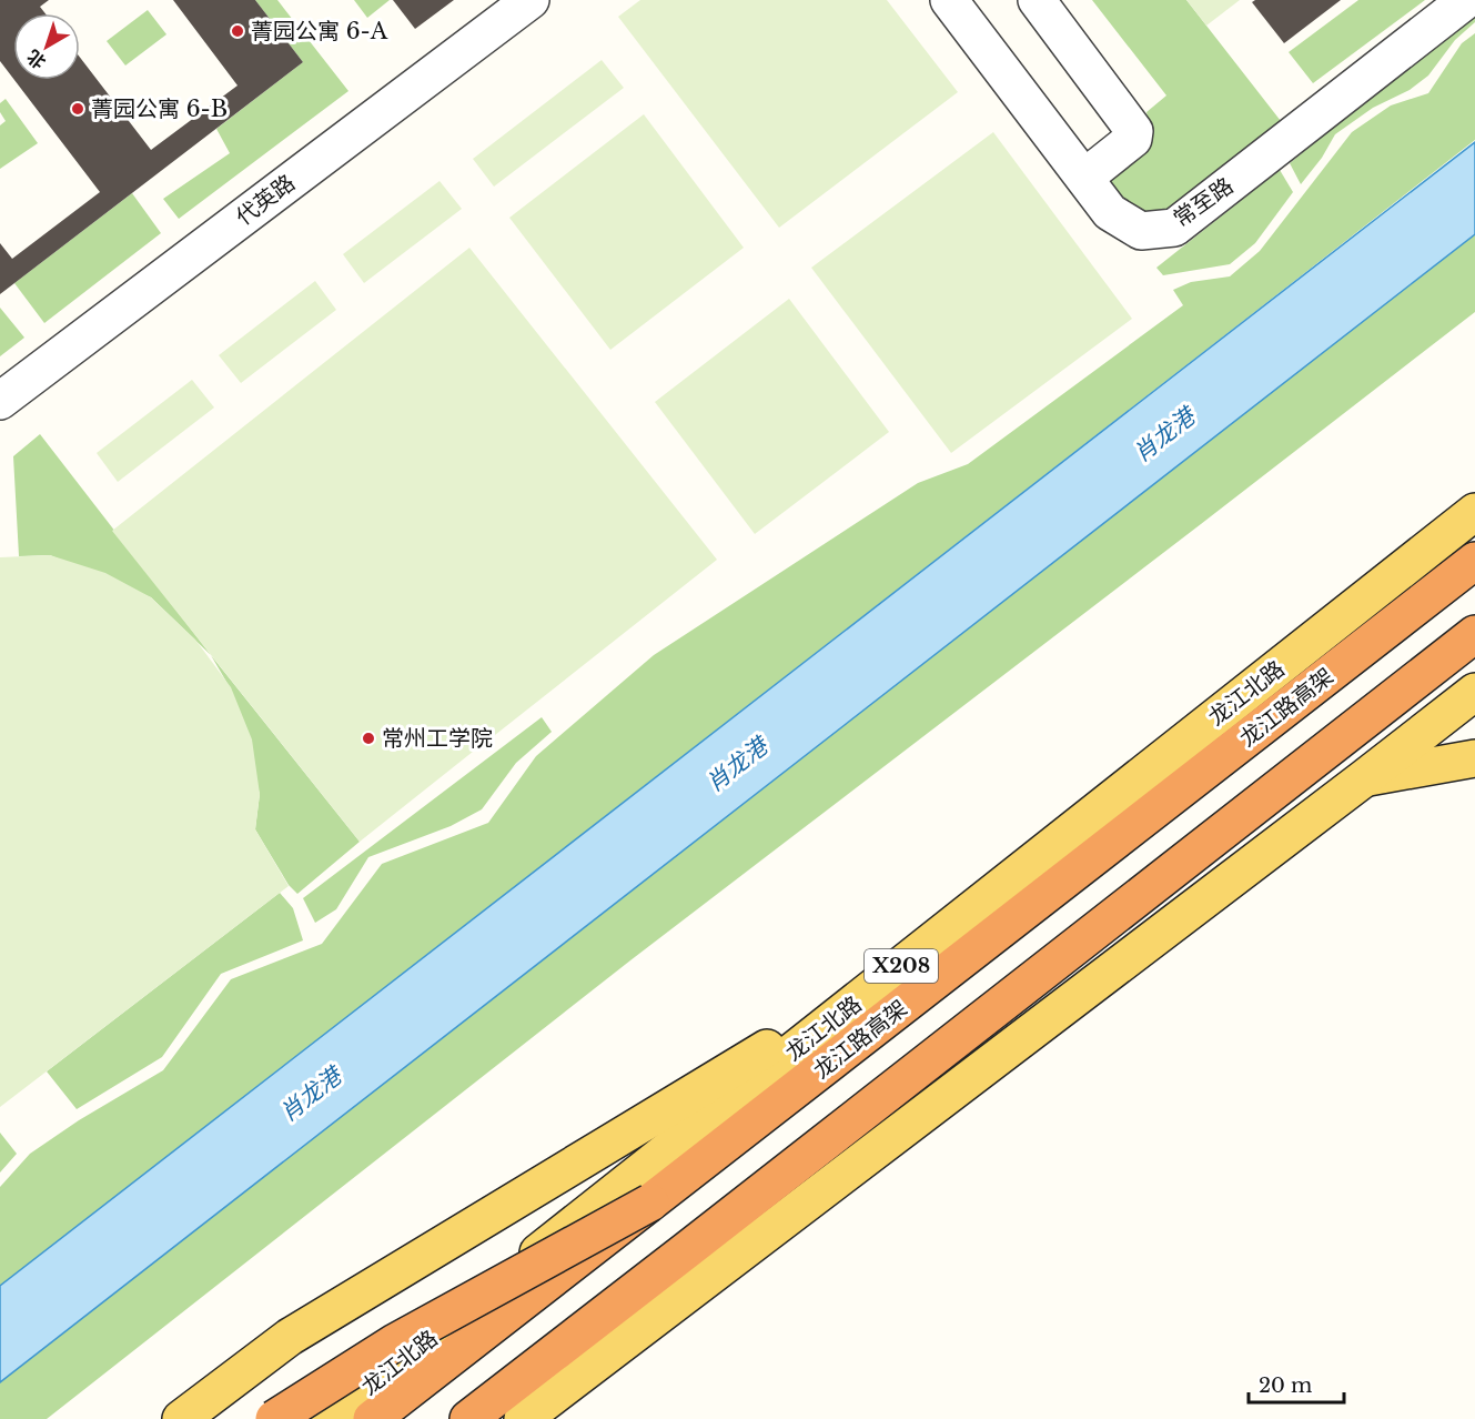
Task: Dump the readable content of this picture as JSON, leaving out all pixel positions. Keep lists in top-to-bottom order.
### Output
{
  "streets": {
    "highway": ["龙江路高架"],
    "main road": ["龙江北路", "X208"],
    "lane": ["代英路", "常至路"]
  },
  "water": ["肖龙港"],
  "places": ["菁园公寓 6-A", "菁园公寓 6-B", "常州工学院"],
  "scale_bar": "20 m",
  "north": "bottom left"
}
